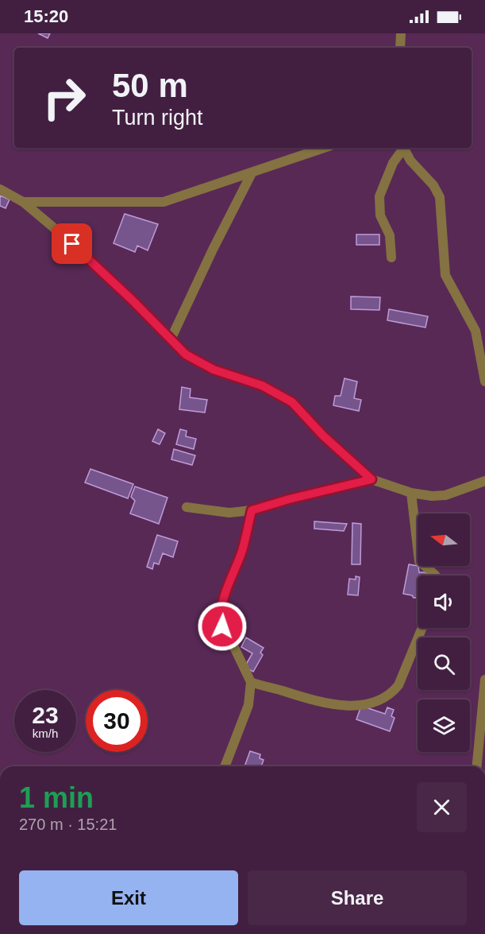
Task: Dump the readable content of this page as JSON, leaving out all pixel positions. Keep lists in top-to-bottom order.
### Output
{
  "north": "left",
  "page": {
    "status": "15:20",
    "turn": ["50 m", "Turn right"],
    "speed": "23 km/h",
    "limit": "30",
    "heading": ["1 min", "270 m · 15:21"],
    "buttons": ["Exit", "Share"]
  }
}
